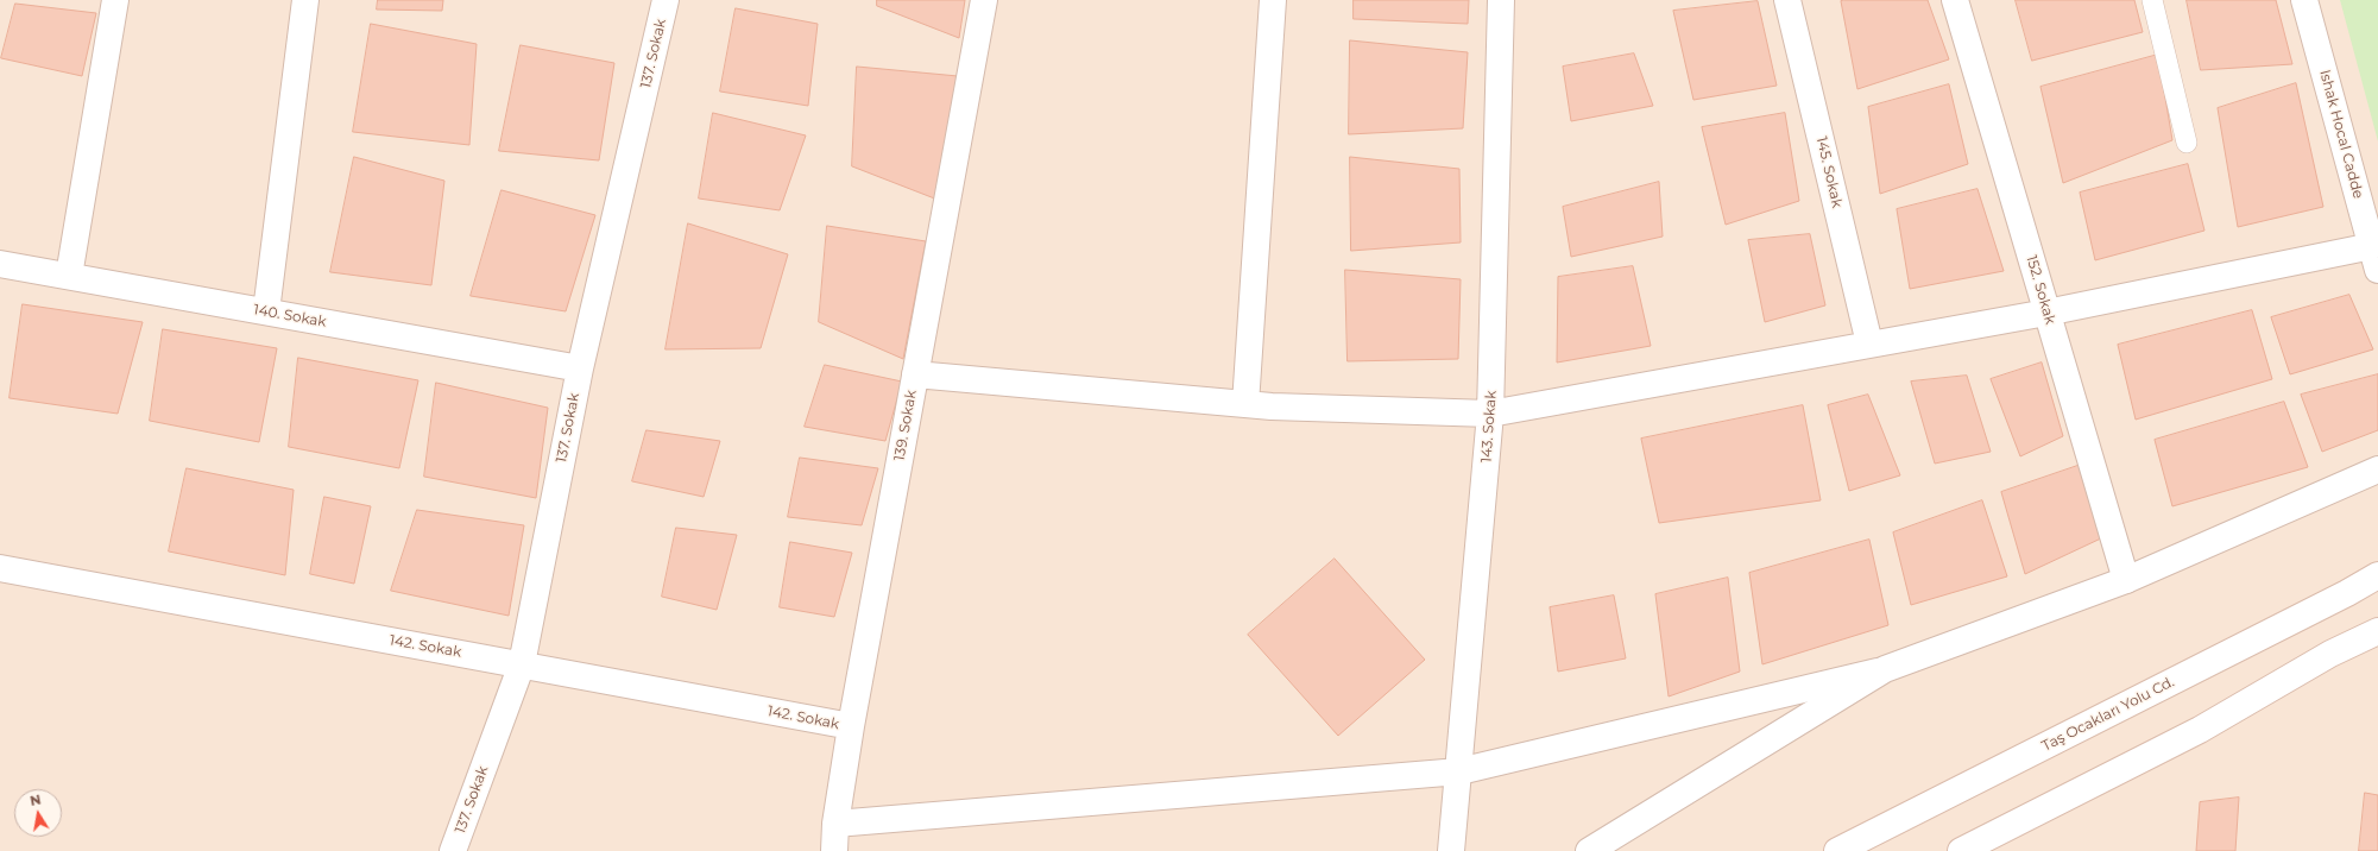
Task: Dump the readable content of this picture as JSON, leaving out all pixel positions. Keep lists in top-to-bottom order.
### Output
{
  "streets": {
    "street": [
      "137. Sokak",
      "Ishak Hocal Cadde",
      "145. Sokak",
      "152. Sokak",
      "140. Sokak",
      "139. Sokak",
      "143. Sokak",
      "142. Sokak",
      "Taş Ocakları Yolu Cd."
    ]
  },
  "crossings": [
    ["137. Sokak", "140. Sokak"],
    ["137. Sokak", "142. Sokak"],
    ["139. Sokak", "142. Sokak"]
  ],
  "north": "top"
}
